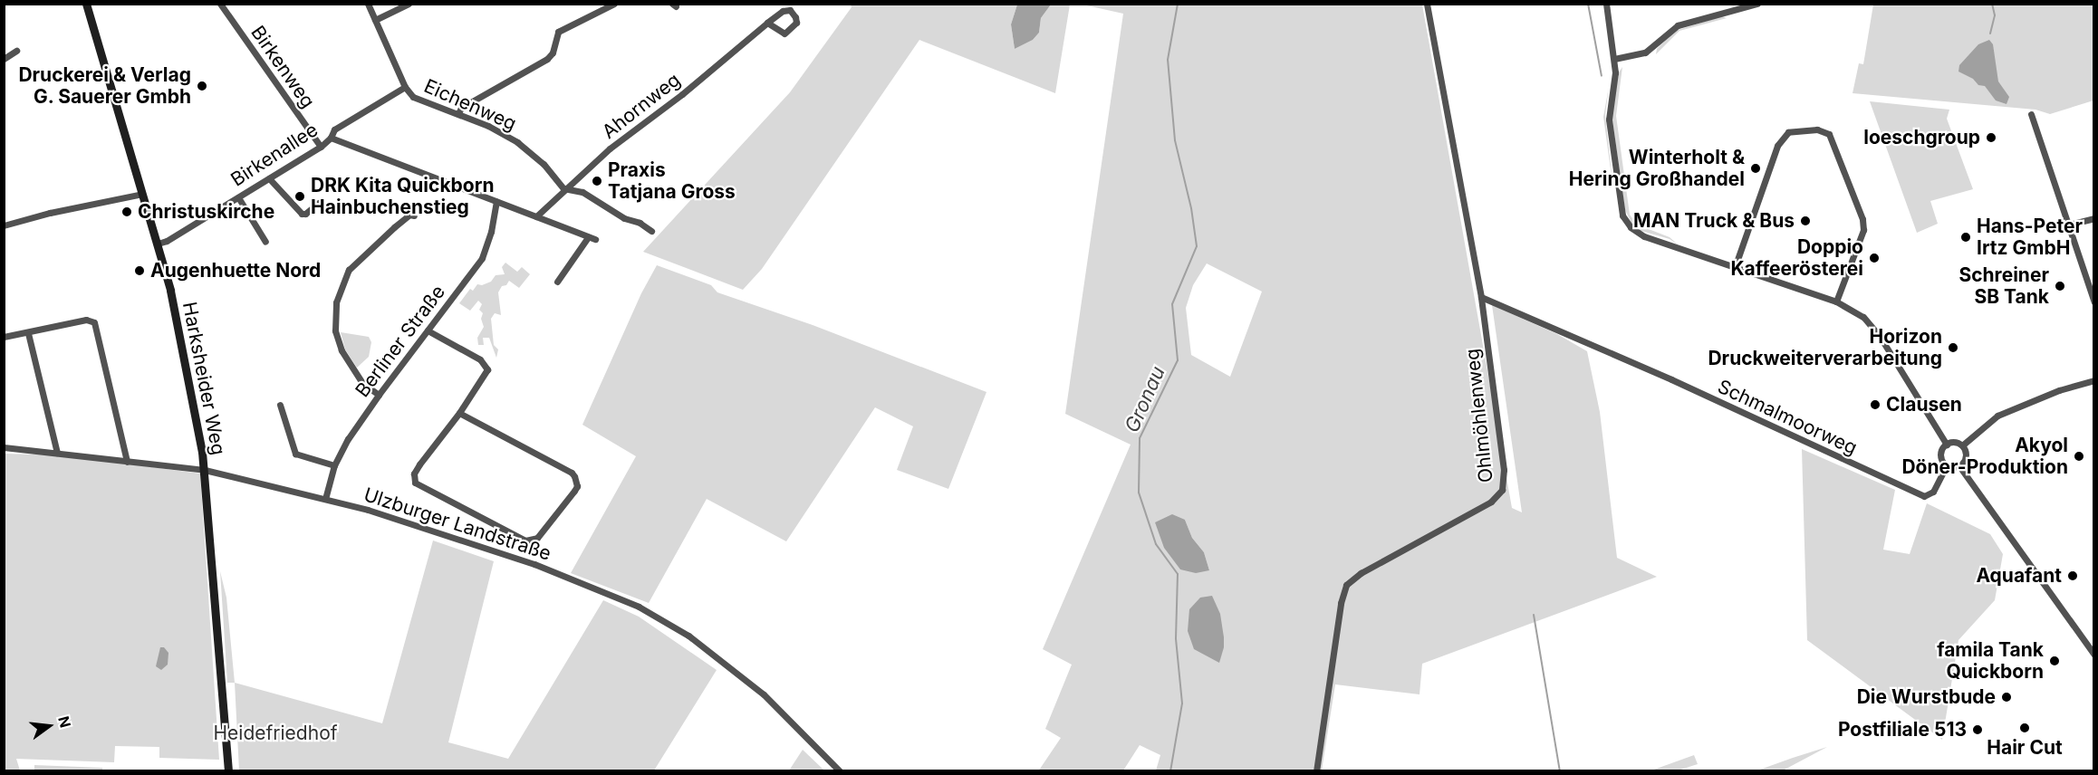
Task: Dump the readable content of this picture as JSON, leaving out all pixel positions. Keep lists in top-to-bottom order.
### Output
{
  "streets": {
    "main road": ["Harksheider Weg"],
    "street": [
      "Birkenweg",
      "Eichenweg",
      "Ahornweg",
      "Birkenallee",
      "Berliner Straße",
      "Ohlmöhlenweg",
      "Schmalmoorweg",
      "Ulzburger Landstraße"
    ]
  },
  "crossings": [
    ["Birkenweg", "Birkenallee"],
    ["Eichenweg", "Ahornweg"],
    ["Eichenweg", "Birkenallee"],
    ["Birkenallee", "Harksheider Weg"],
    ["Berliner Straße", "Ulzburger Landstraße"],
    ["Harksheider Weg", "Ulzburger Landstraße"],
    ["Ohlmöhlenweg", "Schmalmoorweg"]
  ],
  "water": ["Gronau"],
  "parks": ["Heidefriedhof"],
  "places": [
    "Druckerei & Verlag G. Sauerer Gmbh",
    "loeschgroup",
    "Winterholt & Hering Großhandel",
    "Praxis Tatjana Gross",
    "DRK Kita Quickborn Hainbuchenstieg",
    "Christuskirche",
    "MAN Truck & Bus",
    "Hans-Peter Irtz GmbH",
    "Doppio Kaffeerösterei",
    "Augenhuette Nord",
    "Schreiner SB Tank",
    "Horizon Druckweiterverarbeitung",
    "Clausen",
    "Akyol Döner-Produktion",
    "Aquafant",
    "famila Tank Quickborn",
    "Die Wurstbude",
    "Hair Cut",
    "Postfiliale 513"
  ],
  "north": "right"
}
